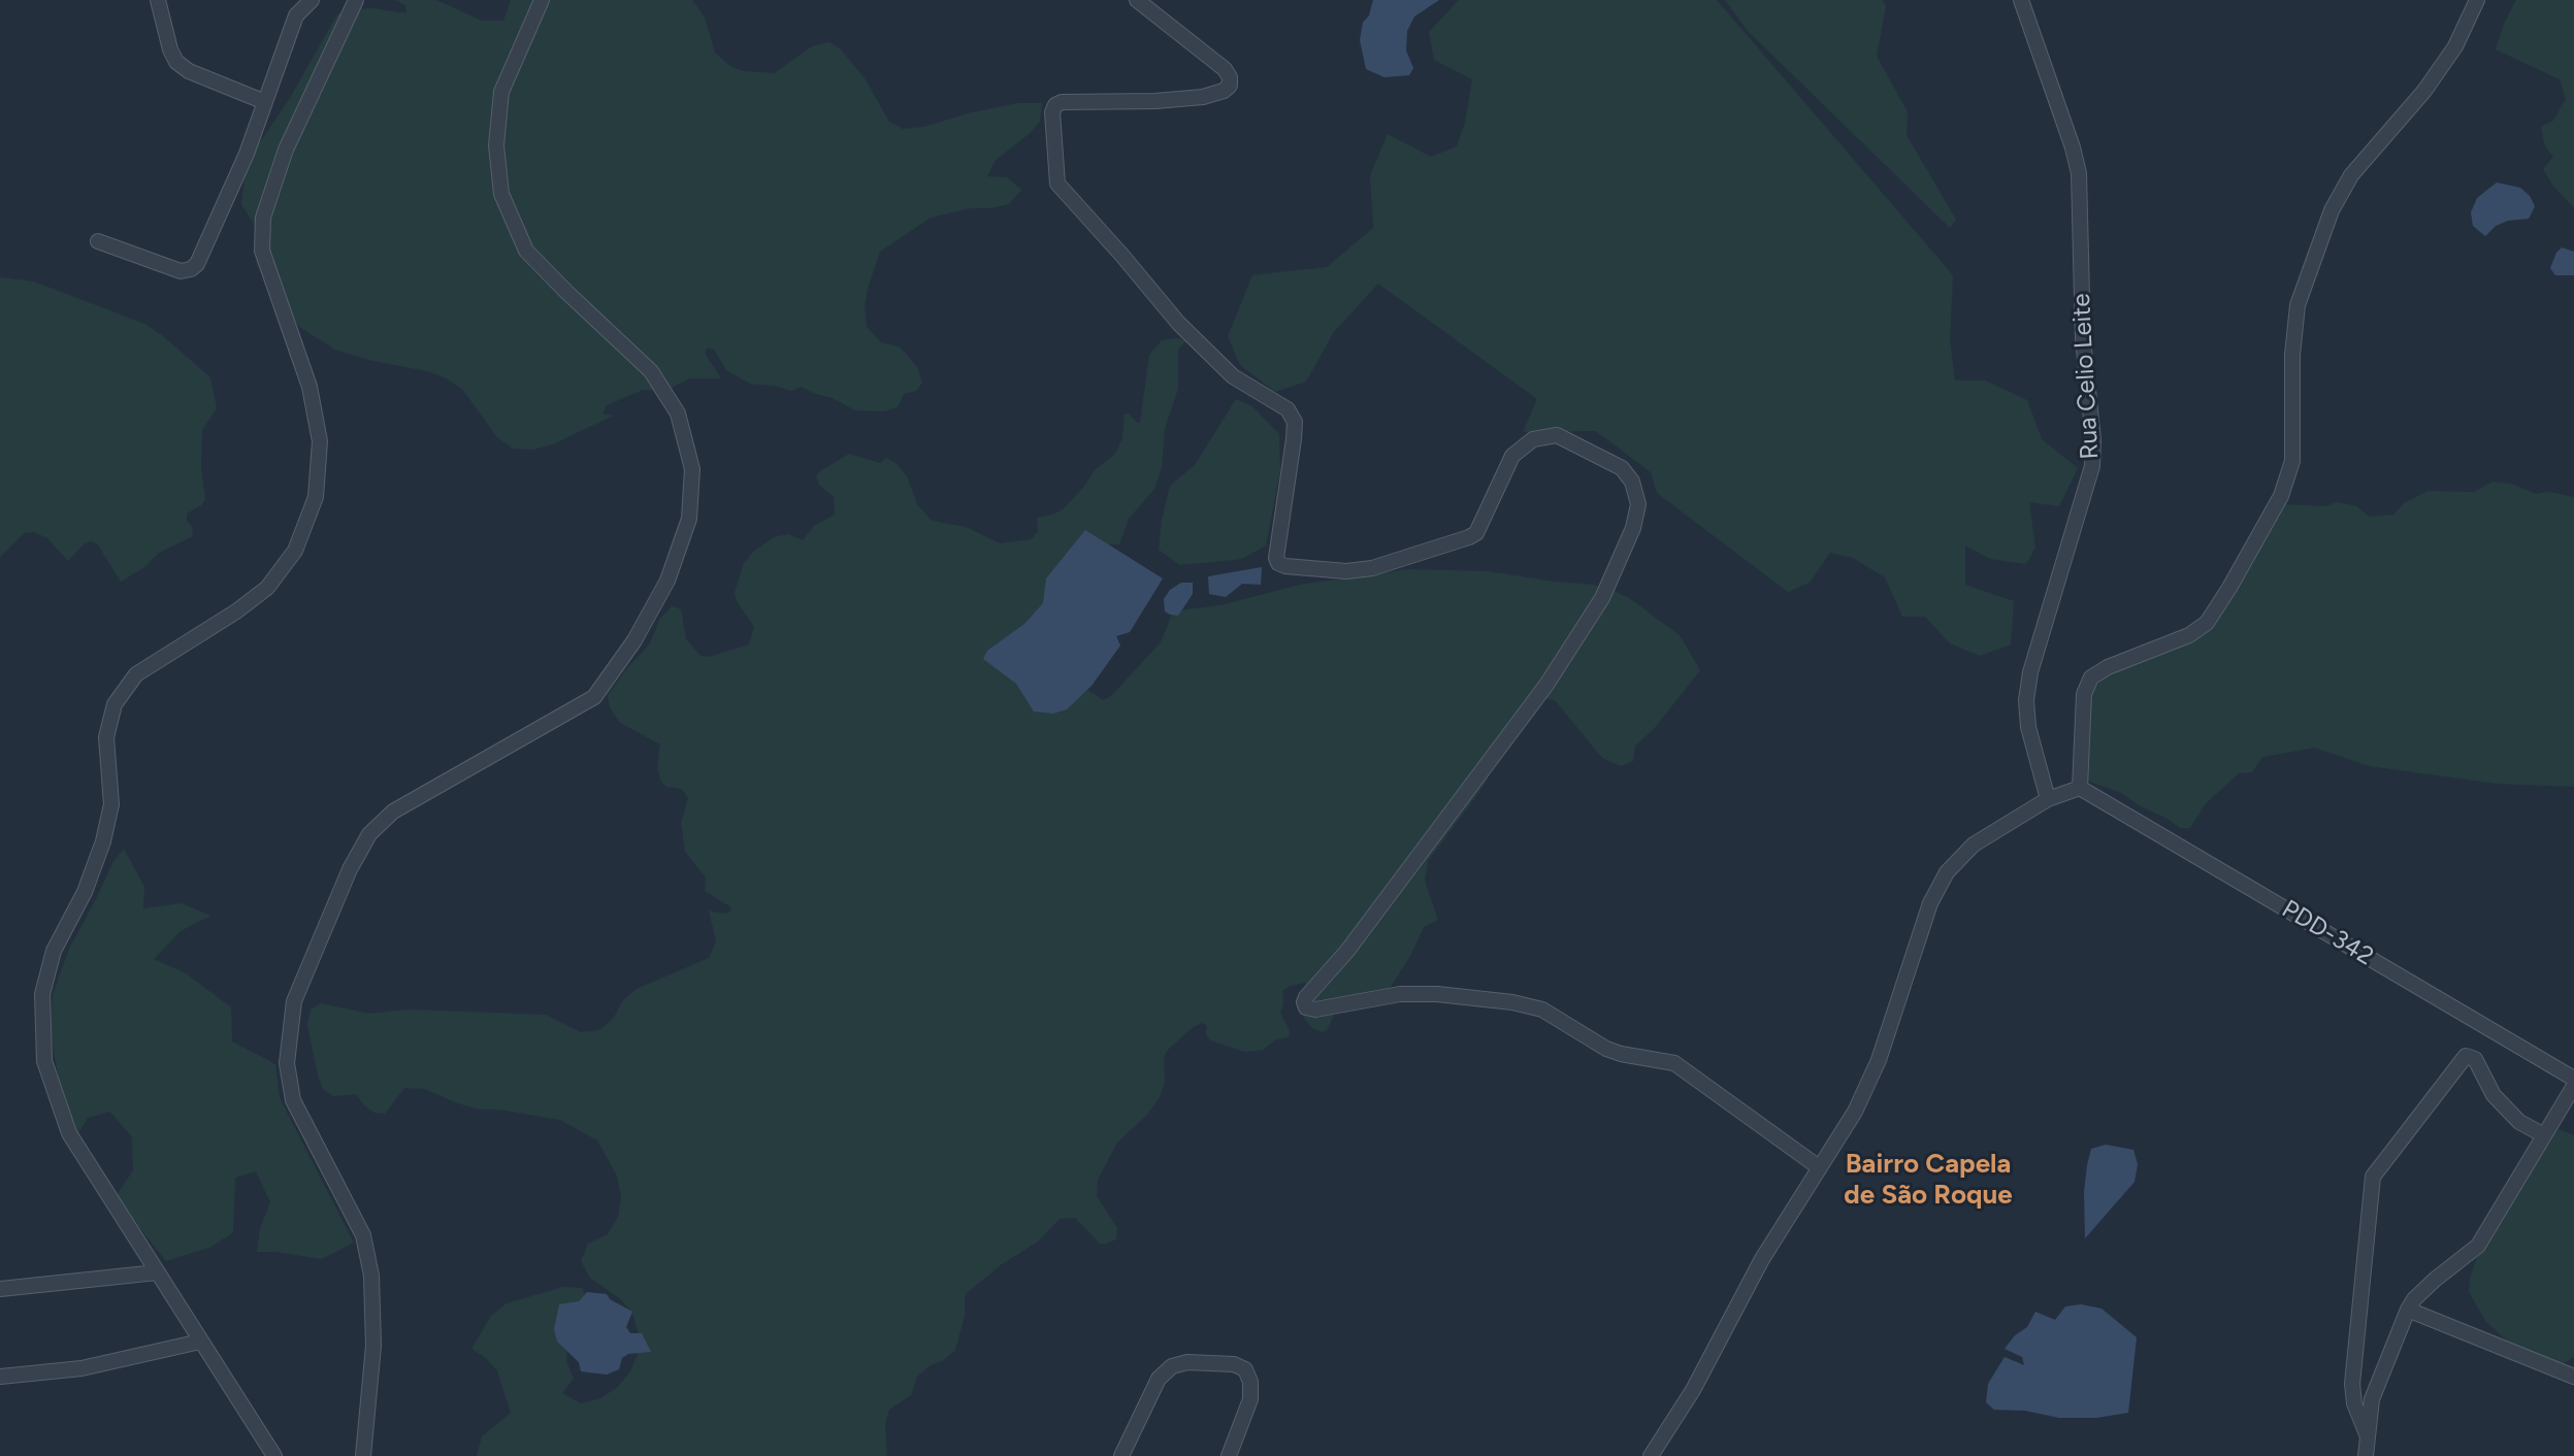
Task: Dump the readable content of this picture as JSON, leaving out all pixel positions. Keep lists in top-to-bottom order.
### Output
{
  "streets": {
    "street": ["Rua Celio Leite", "PDD-342"]
  },
  "districts": ["Bairro Capela de São Roque"]
}
